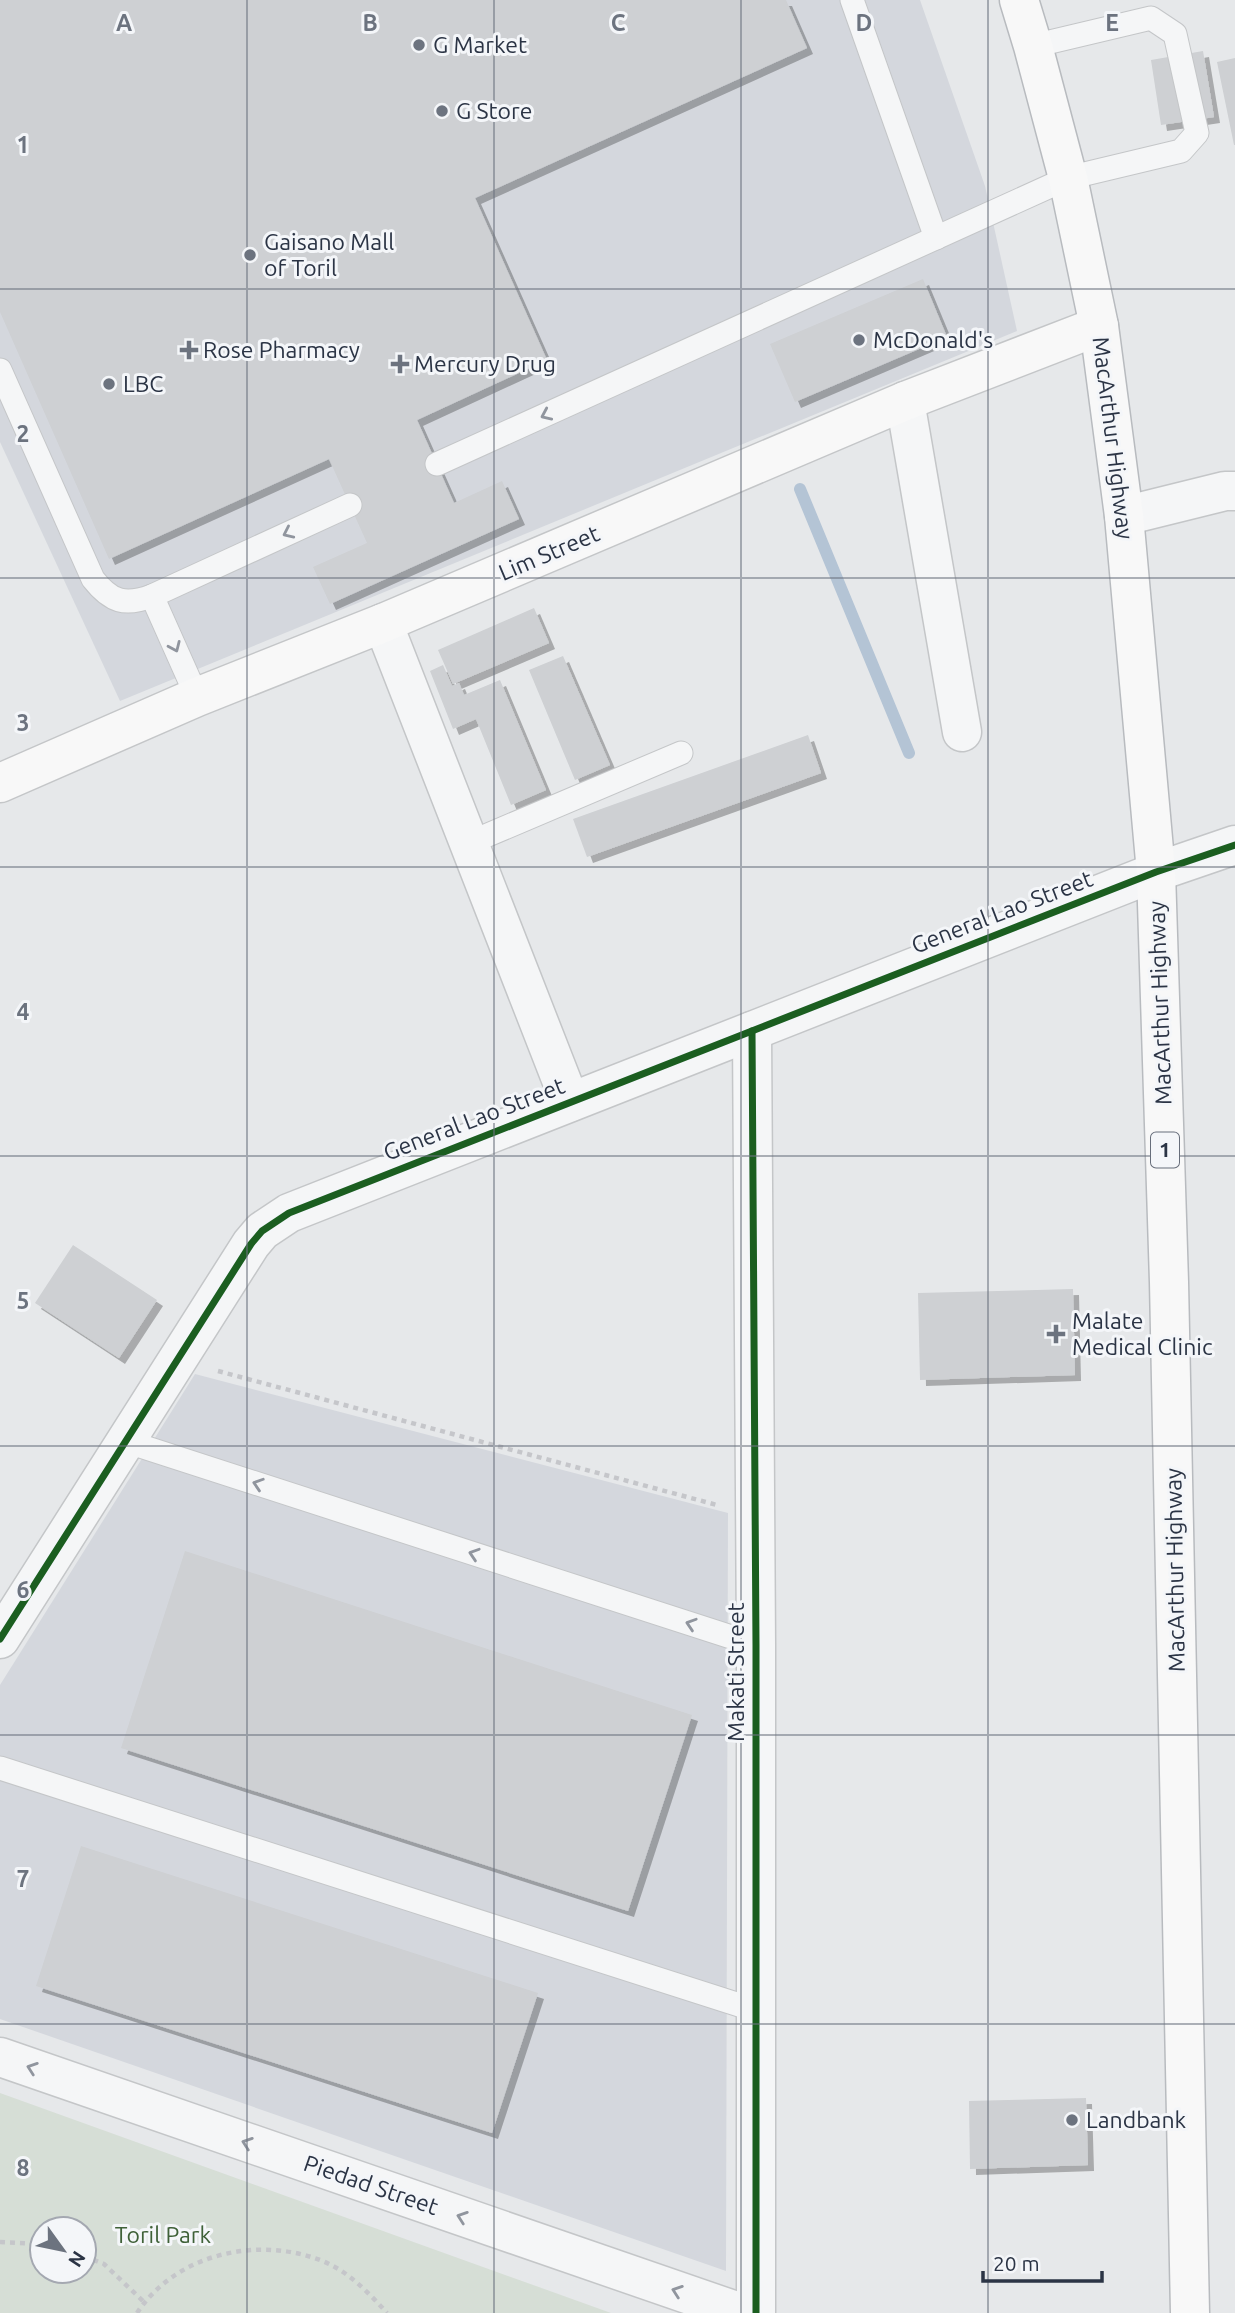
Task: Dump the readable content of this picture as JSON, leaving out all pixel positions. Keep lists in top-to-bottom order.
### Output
{
  "streets": {
    "main road": ["MacArthur Highway", "Lim Street", "1"],
    "street": ["General Lao Street", "Makati Street", "Piedad Street"]
  },
  "crossings": [
    ["MacArthur Highway", "Lim Street"],
    ["MacArthur Highway", "General Lao Street"],
    ["General Lao Street", "Makati Street"]
  ],
  "one_way": ["Piedad Street"],
  "parks": ["Toril Park"],
  "places": {
    "other": [
      "G Market",
      "G Store",
      "Gaisano Mall of Toril",
      "McDonald's",
      "LBC",
      "Landbank"
    ],
    "health": ["Rose Pharmacy", "Mercury Drug", "Malate Medical Clinic"]
  },
  "scale_bar": "20 m",
  "north": "bottom right",
  "grid": {
    "columns": [
      "A",
      "B",
      "C",
      "D",
      "E"
    ],
    "rows": [
      "1",
      "2",
      "3",
      "4",
      "5",
      "6",
      "7",
      "8"
    ]
  }
}
